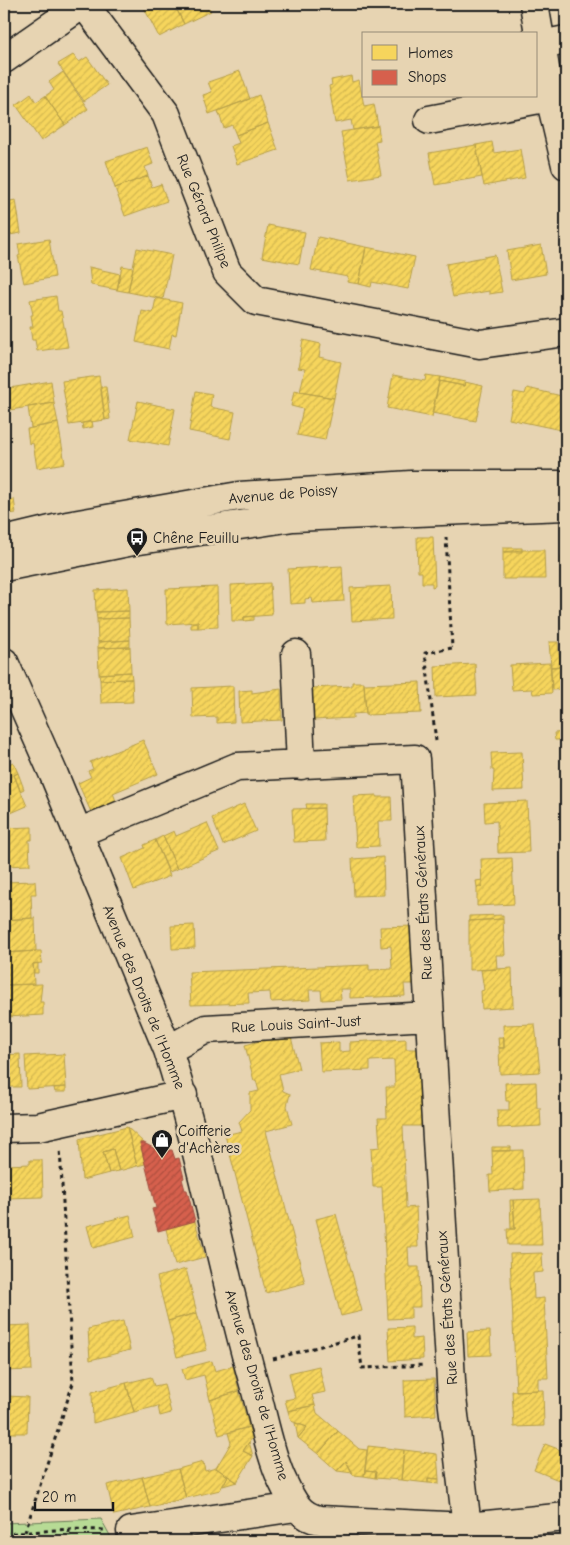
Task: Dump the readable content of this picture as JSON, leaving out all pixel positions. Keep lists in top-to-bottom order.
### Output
{
  "streets": {
    "street": [
      "Rue Gérard Philipe",
      "Avenue de Poissy",
      "Rue des États Généraux",
      "Avenue des Droits de l'Homme",
      "Rue Louis Saint-Just"
    ]
  },
  "crossings": [
    ["Rue des États Généraux", "Rue Louis Saint-Just"],
    ["Avenue des Droits de l'Homme", "Rue Louis Saint-Just"]
  ],
  "places": {
    "bus stop": ["Chêne Feuillu"],
    "shop": ["Coifferie d'Achères"]
  },
  "legend": ["Homes", "Shops"],
  "scale_bar": "20 m"
}
